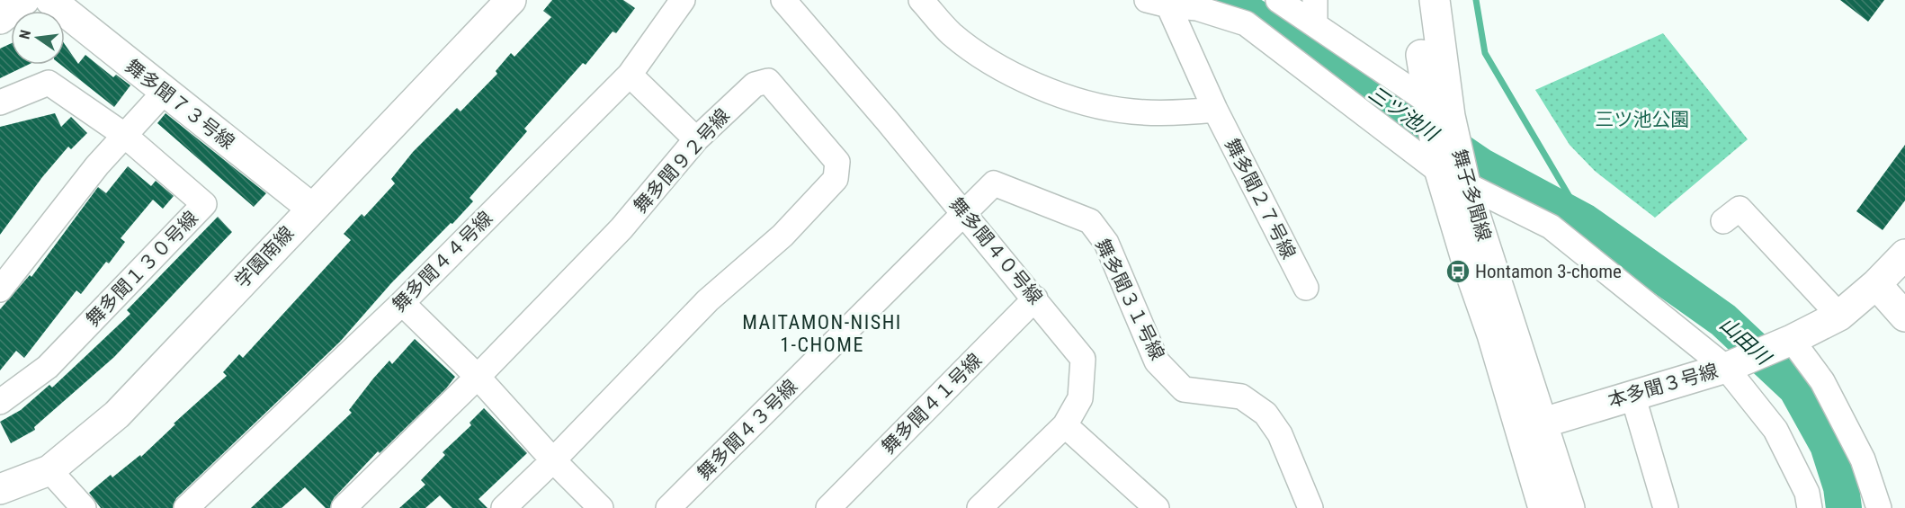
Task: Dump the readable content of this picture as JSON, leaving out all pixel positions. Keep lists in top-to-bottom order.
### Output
{
  "streets": {
    "street": [
      "舞多聞７３号線",
      "舞多聞９２号線",
      "舞子多聞線",
      "舞多聞２７号線",
      "舞多聞４０号線",
      "学園南線",
      "舞多聞４４号線",
      "舞多聞１３０号線",
      "舞多聞３１号線",
      "本多聞３号線",
      "舞多聞４１号線",
      "舞多聞４３号線"
    ]
  },
  "crossings": [
    ["舞多聞７３号線", "学園南線"],
    ["舞子多聞線", "本多聞３号線"],
    ["舞多聞４０号線", "舞多聞３１号線"],
    ["舞多聞４０号線", "舞多聞４１号線"],
    ["舞多聞４０号線", "舞多聞４３号線"],
    ["舞多聞３１号線", "舞多聞４３号線"]
  ],
  "districts": ["MAITAMON-NISHI 1-CHOME"],
  "water": ["三ツ池川", "山田川"],
  "parks": ["三ツ池公園"],
  "places": {
    "bus stop": ["Hontamon 3-chome"]
  },
  "north": "left"
}
